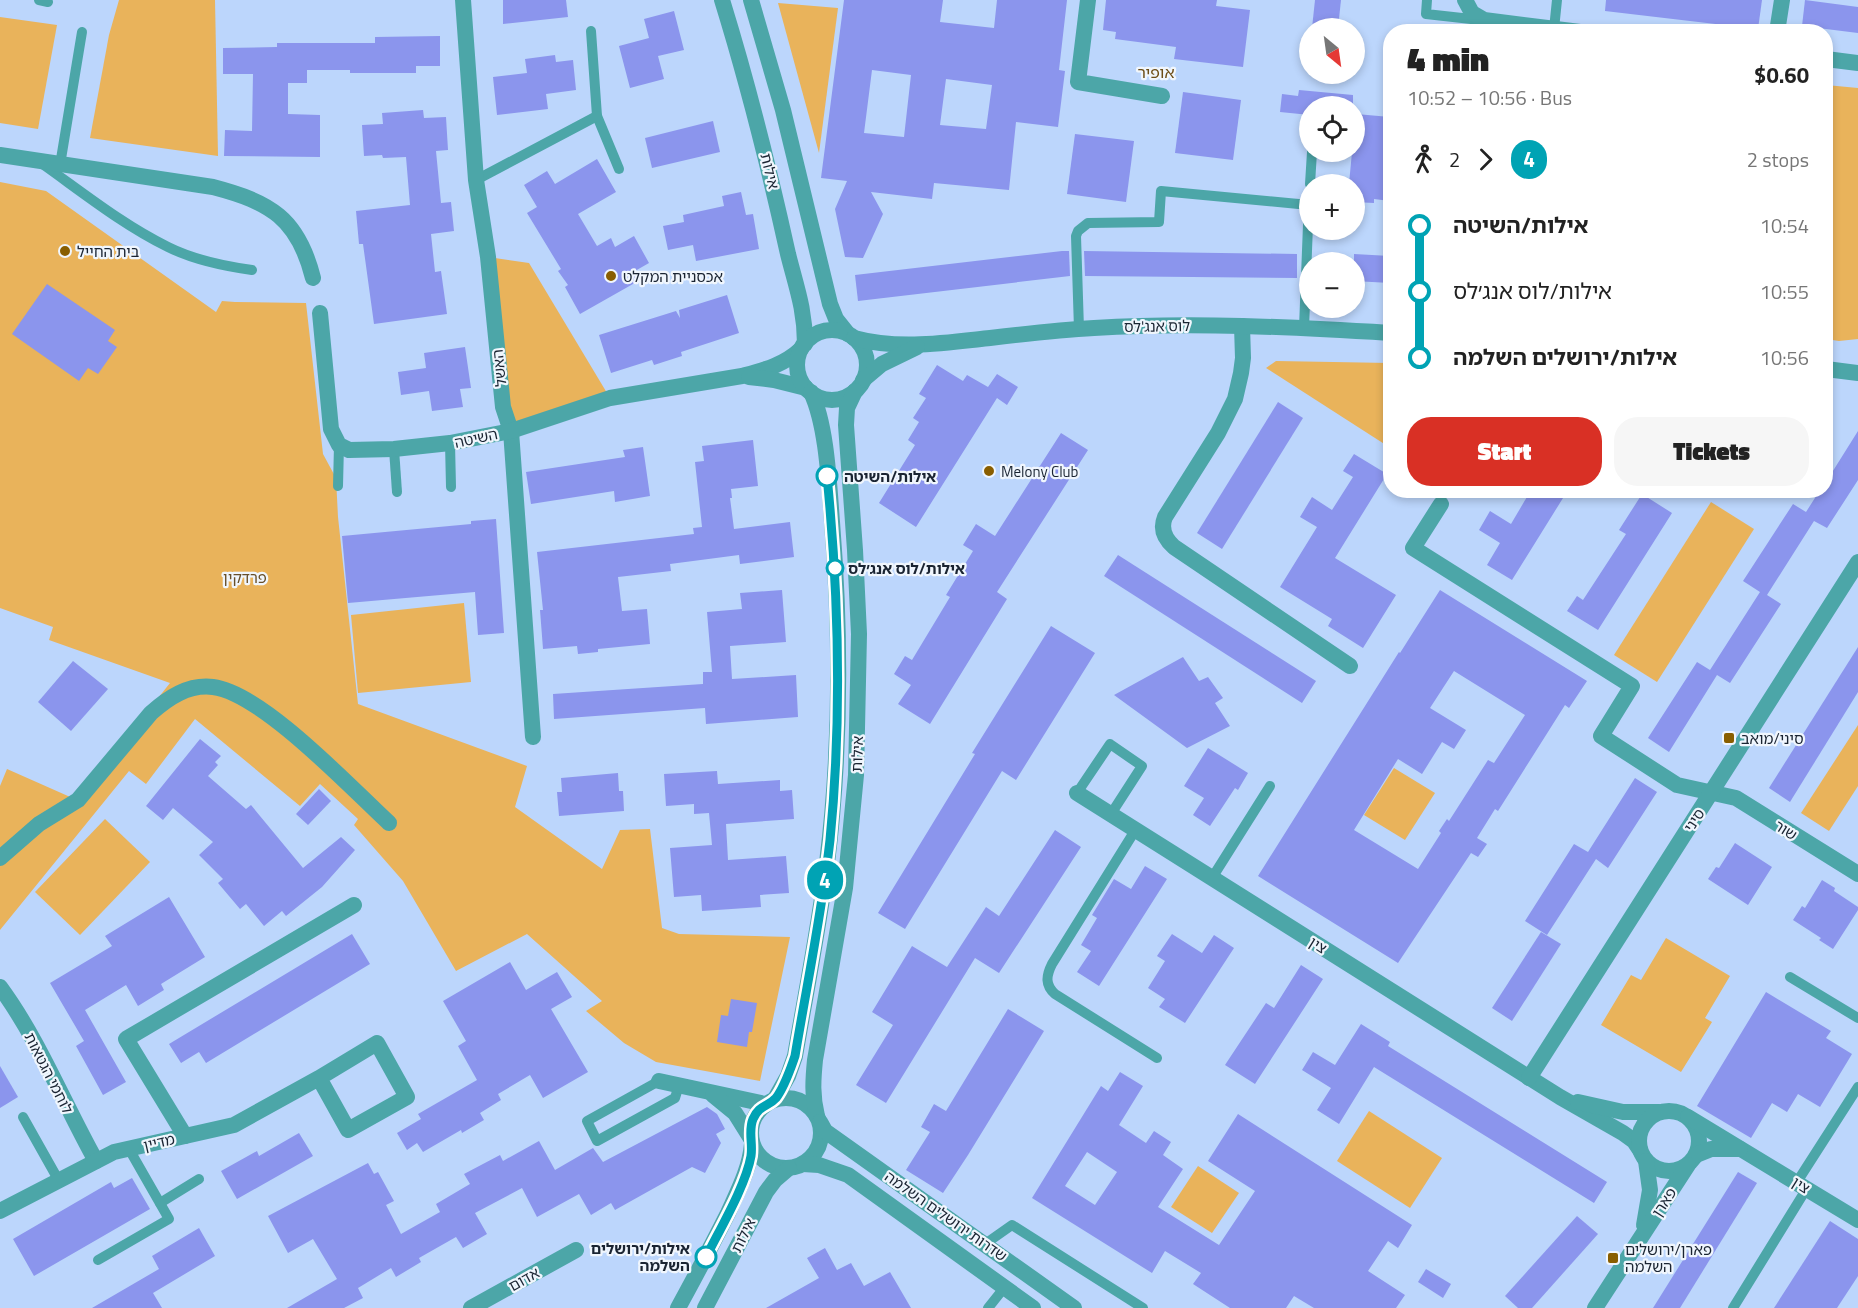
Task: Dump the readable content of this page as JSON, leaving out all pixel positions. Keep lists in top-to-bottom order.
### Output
{
  "streets": {
    "street": [
      "אילות",
      "לוס אנג'לס",
      "האשל",
      "השיטה",
      "סיני",
      "שור",
      "צין",
      "לוחמי הגטאות",
      "מדיין",
      "פארן",
      "שדרות ירושלים השלמה",
      "אדום"
    ]
  },
  "crossings": [
    ["אילות", "לוס אנג'לס"],
    ["אילות", "השיטה"],
    ["אילות", "שדרות ירושלים השלמה"],
    ["לוס אנג'לס", "השיטה"],
    ["האשל", "השיטה"],
    ["סיני", "שור"],
    ["סיני", "צין"],
    ["צין", "פארן"],
    ["לוחמי הגטאות", "מדיין"]
  ],
  "districts": ["אופיר"],
  "parks": ["פרדקין"],
  "places": {
    "other": [
      "בית החייל",
      "אכסניית המקלט",
      "Melony Club",
      "אילות/השיטה",
      "אילות/לוס אנג׳לס",
      "אילות/ירושלים השלמה"
    ],
    "transit": ["סיני/מואב", "פארן/ירושלים השלמה"]
  },
  "lines": ["bus line 4"],
  "north": "bottom right",
  "page": {
    "on_map": "4",
    "map_buttons": ["+", "−"],
    "heading": ["4 min", "10:52 – 10:56 · Bus", "$0.60"],
    "legs": ["2", "4", "2 stops"],
    "list": [
      {
        "name": "אילות/השיטה",
        "value": "10:54"
      },
      {
        "name": "אילות/לוס אנג׳לס",
        "value": "10:55"
      },
      {
        "name": "אילות/ירושלים השלמה",
        "value": "10:56"
      }
    ],
    "buttons": ["Start", "Tickets"]
  }
}
